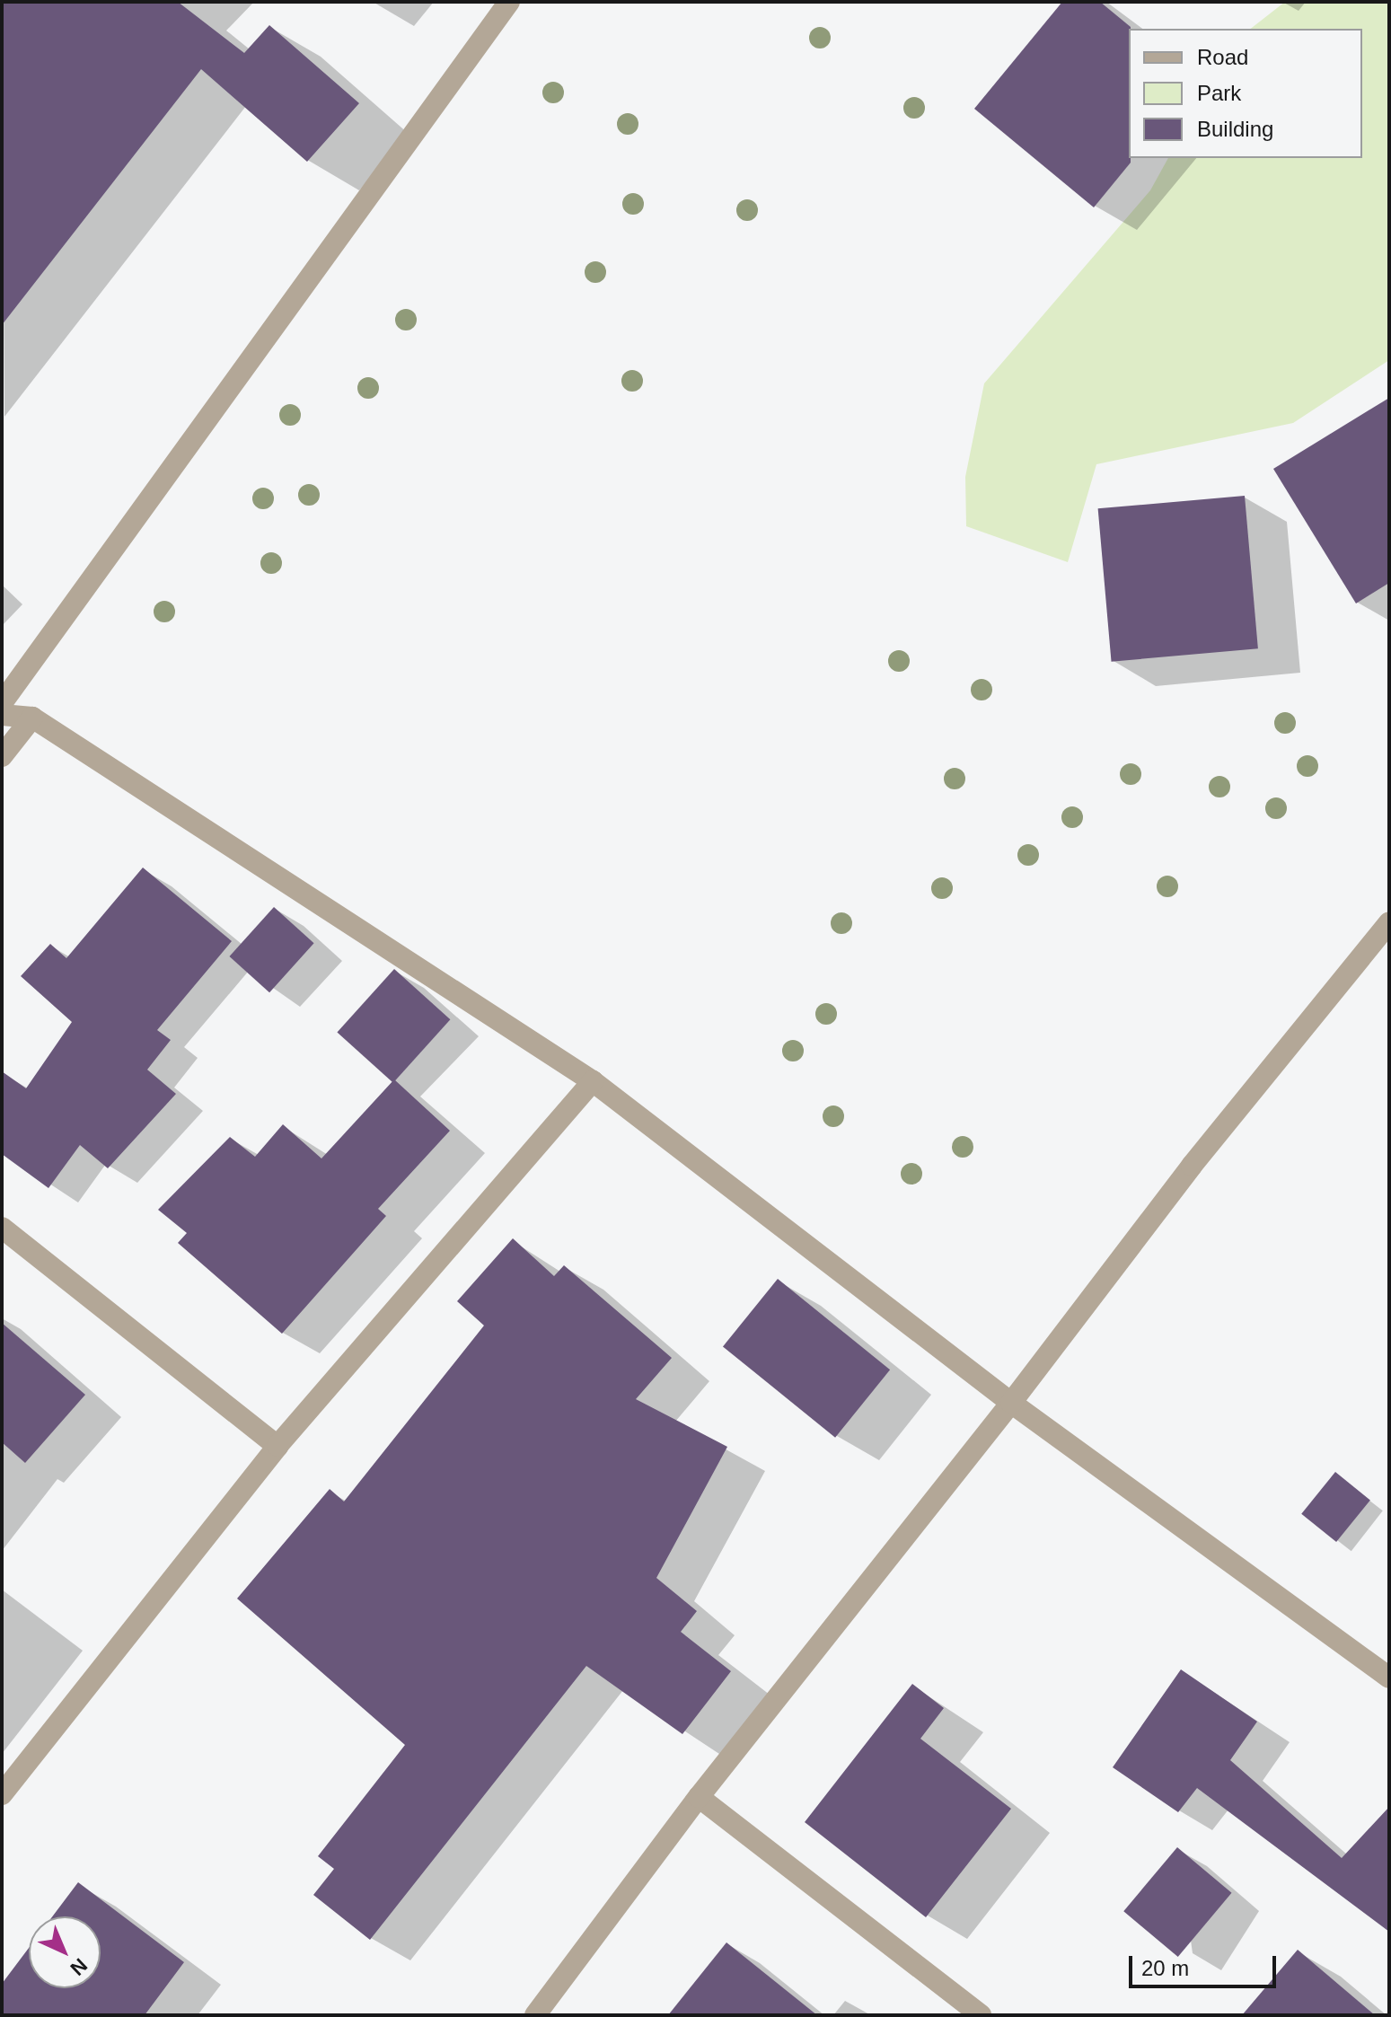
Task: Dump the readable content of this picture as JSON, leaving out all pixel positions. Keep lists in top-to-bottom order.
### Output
{
  "legend": ["Road", "Park", "Building"],
  "scale_bar": "20 m",
  "north": "bottom right"
}
